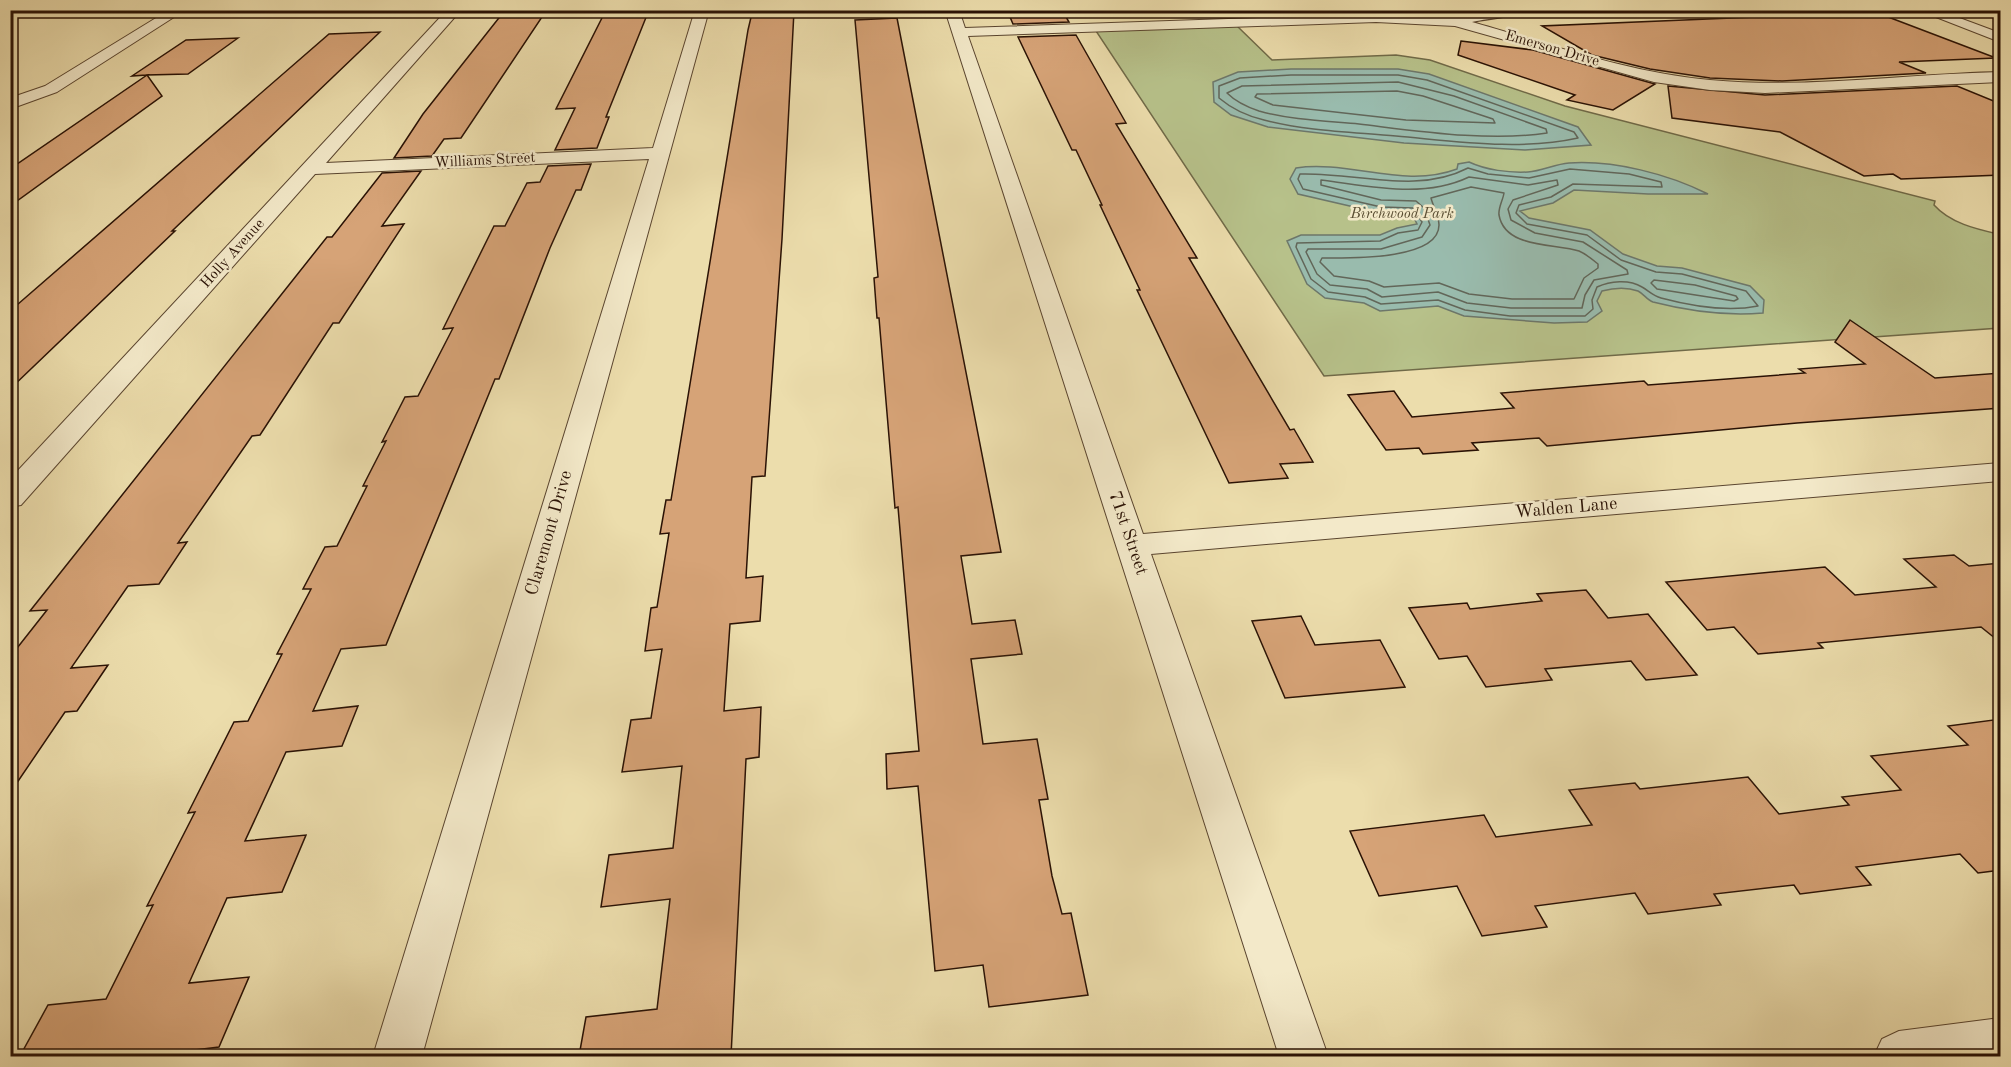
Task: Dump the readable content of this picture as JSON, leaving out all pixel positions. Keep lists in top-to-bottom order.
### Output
{
  "streets": {
    "street": [
      "Emerson Drive",
      "Williams Street",
      "Holly Avenue",
      "Walden Lane",
      "Claremont Drive",
      "71st Street"
    ]
  },
  "crossings": [
    ["Emerson Drive", "71st Street"],
    ["Williams Street", "Holly Avenue"],
    ["Williams Street", "Claremont Drive"],
    ["Walden Lane", "71st Street"]
  ],
  "parks": ["Birchwood Park"]
}
